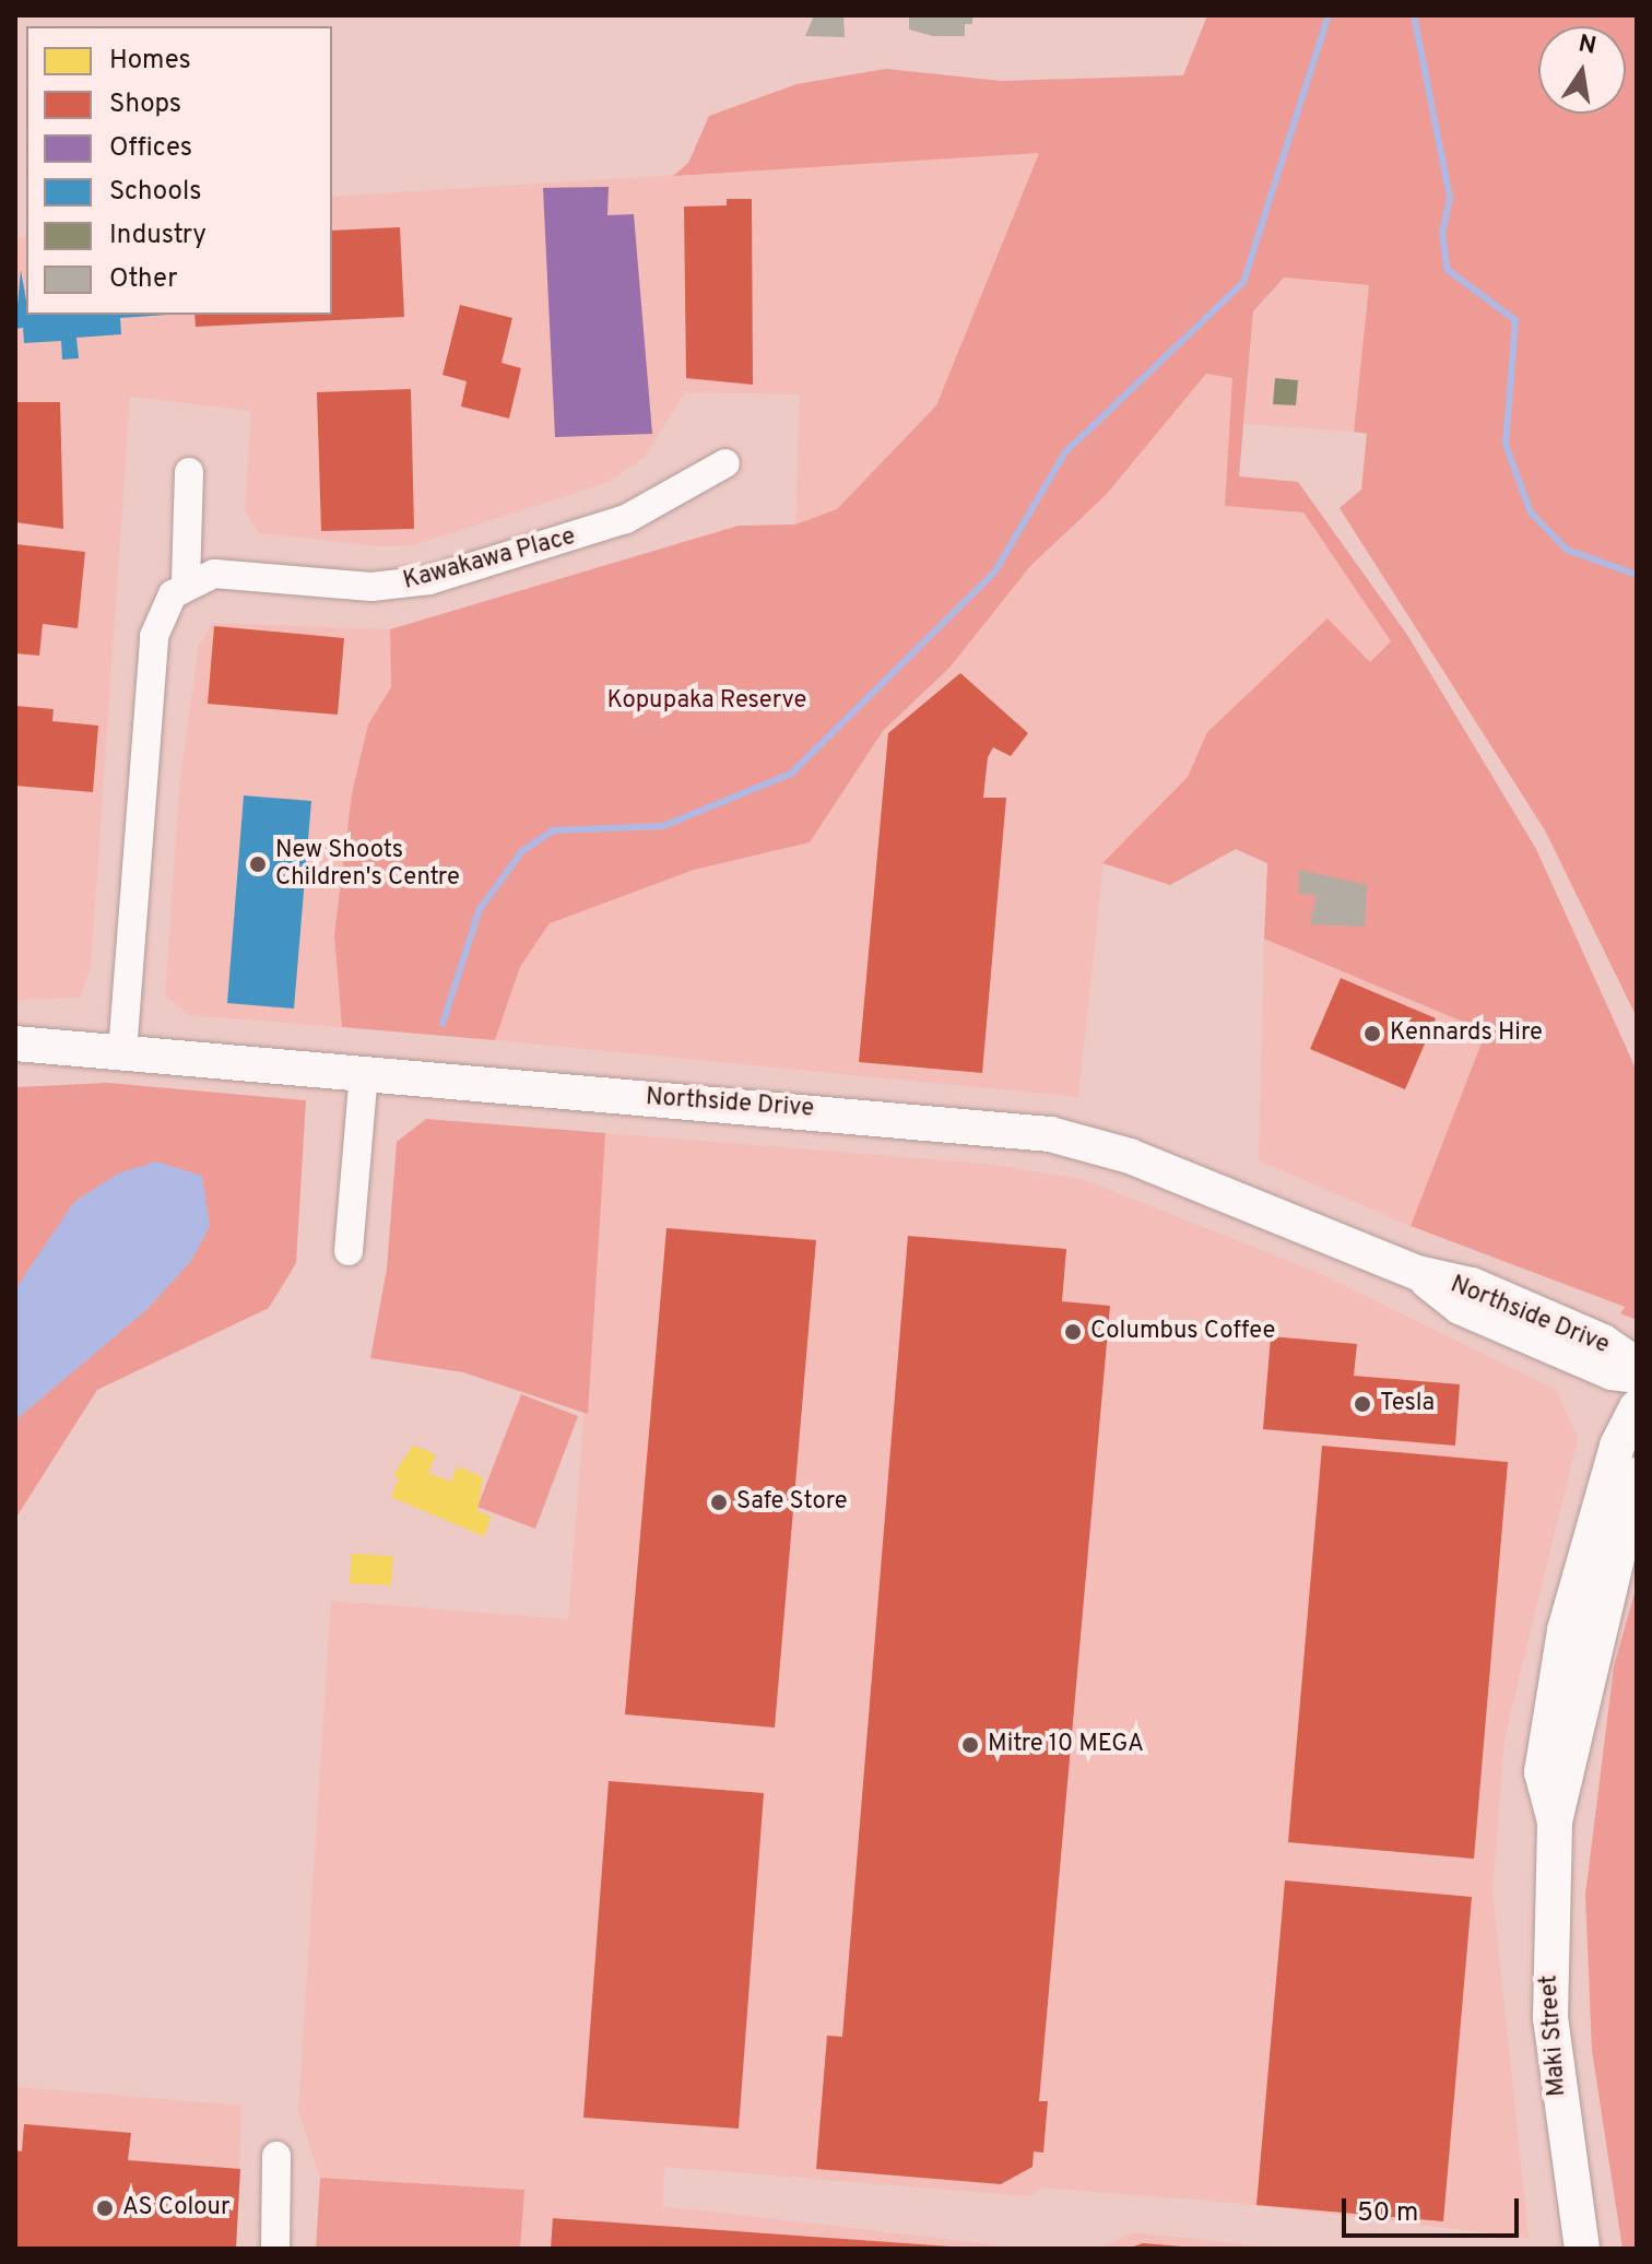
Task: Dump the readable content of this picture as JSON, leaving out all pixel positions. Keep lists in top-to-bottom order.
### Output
{
  "streets": {
    "street": ["Kawakawa Place", "Northside Drive", "Maki Street"]
  },
  "parks": ["Kopupaka Reserve"],
  "places": [
    "New Shoots Children's Centre",
    "Kennards Hire",
    "Columbus Coffee",
    "Tesla",
    "Safe Store",
    "Mitre 10 MEGA",
    "AS Colour"
  ],
  "legend": [
    "Homes",
    "Shops",
    "Offices",
    "Schools",
    "Industry",
    "Other"
  ],
  "scale_bar": "50 m",
  "north": "top"
}
